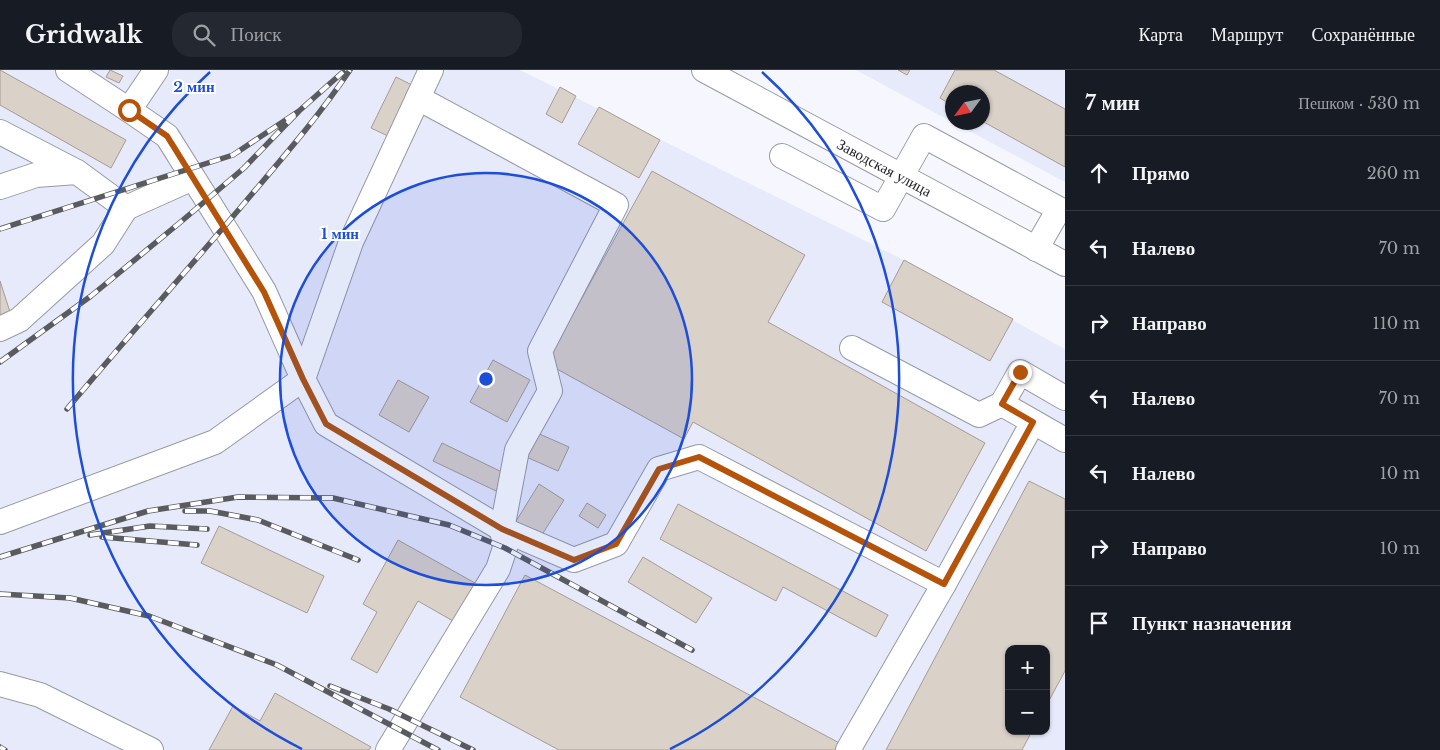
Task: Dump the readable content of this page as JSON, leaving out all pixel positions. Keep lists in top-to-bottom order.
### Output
{
  "streets": {
    "street": ["Заводская улица"]
  },
  "north": "bottom left",
  "page": {
    "header": "Gridwalk",
    "search": "Поиск",
    "nav": ["Карта", "Маршрут", "Сохранённые"],
    "heading": ["7 мин", "Пешком · 530 m"],
    "list": [
      ["Прямо", "260 m"],
      ["Налево", "70 m"],
      ["Направо", "110 m"],
      ["Налево", "70 m"],
      ["Налево", "10 m"],
      ["Направо", "10 m"],
      "Пункт назначения"
    ],
    "map_buttons": ["+", "−"]
  },
  "rings": ["2 мин", "1 мин"]
}
